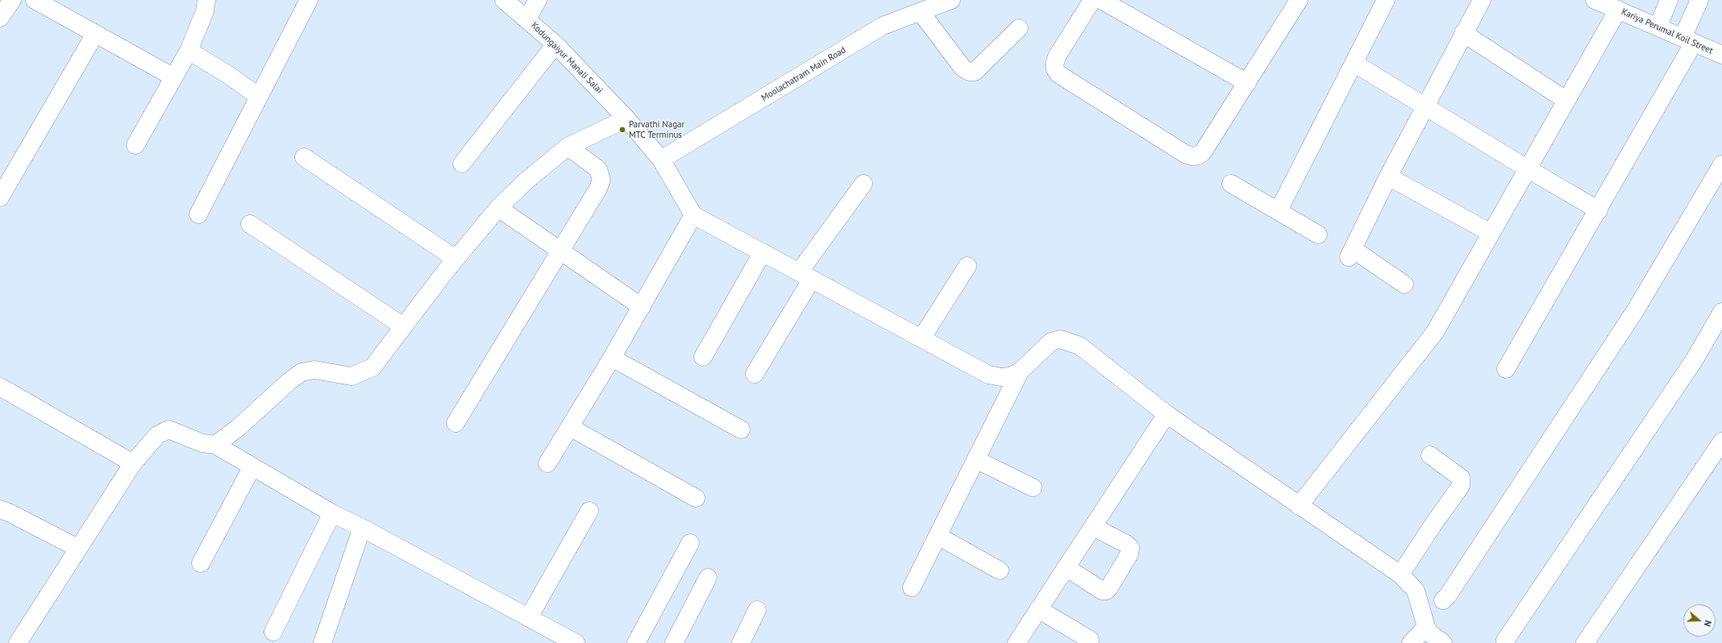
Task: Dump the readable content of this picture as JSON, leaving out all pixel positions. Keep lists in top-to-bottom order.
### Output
{
  "streets": {
    "street": ["Kariya Perumal Koil Street", "Kodungaiyur Manali Salai", "Moolachatram Main Road"]
  },
  "crossings": [
    ["Kodungaiyur Manali Salai", "Moolachatram Main Road"]
  ],
  "places": ["Parvathi Nagar MTC Terminus"],
  "north": "right"
}
